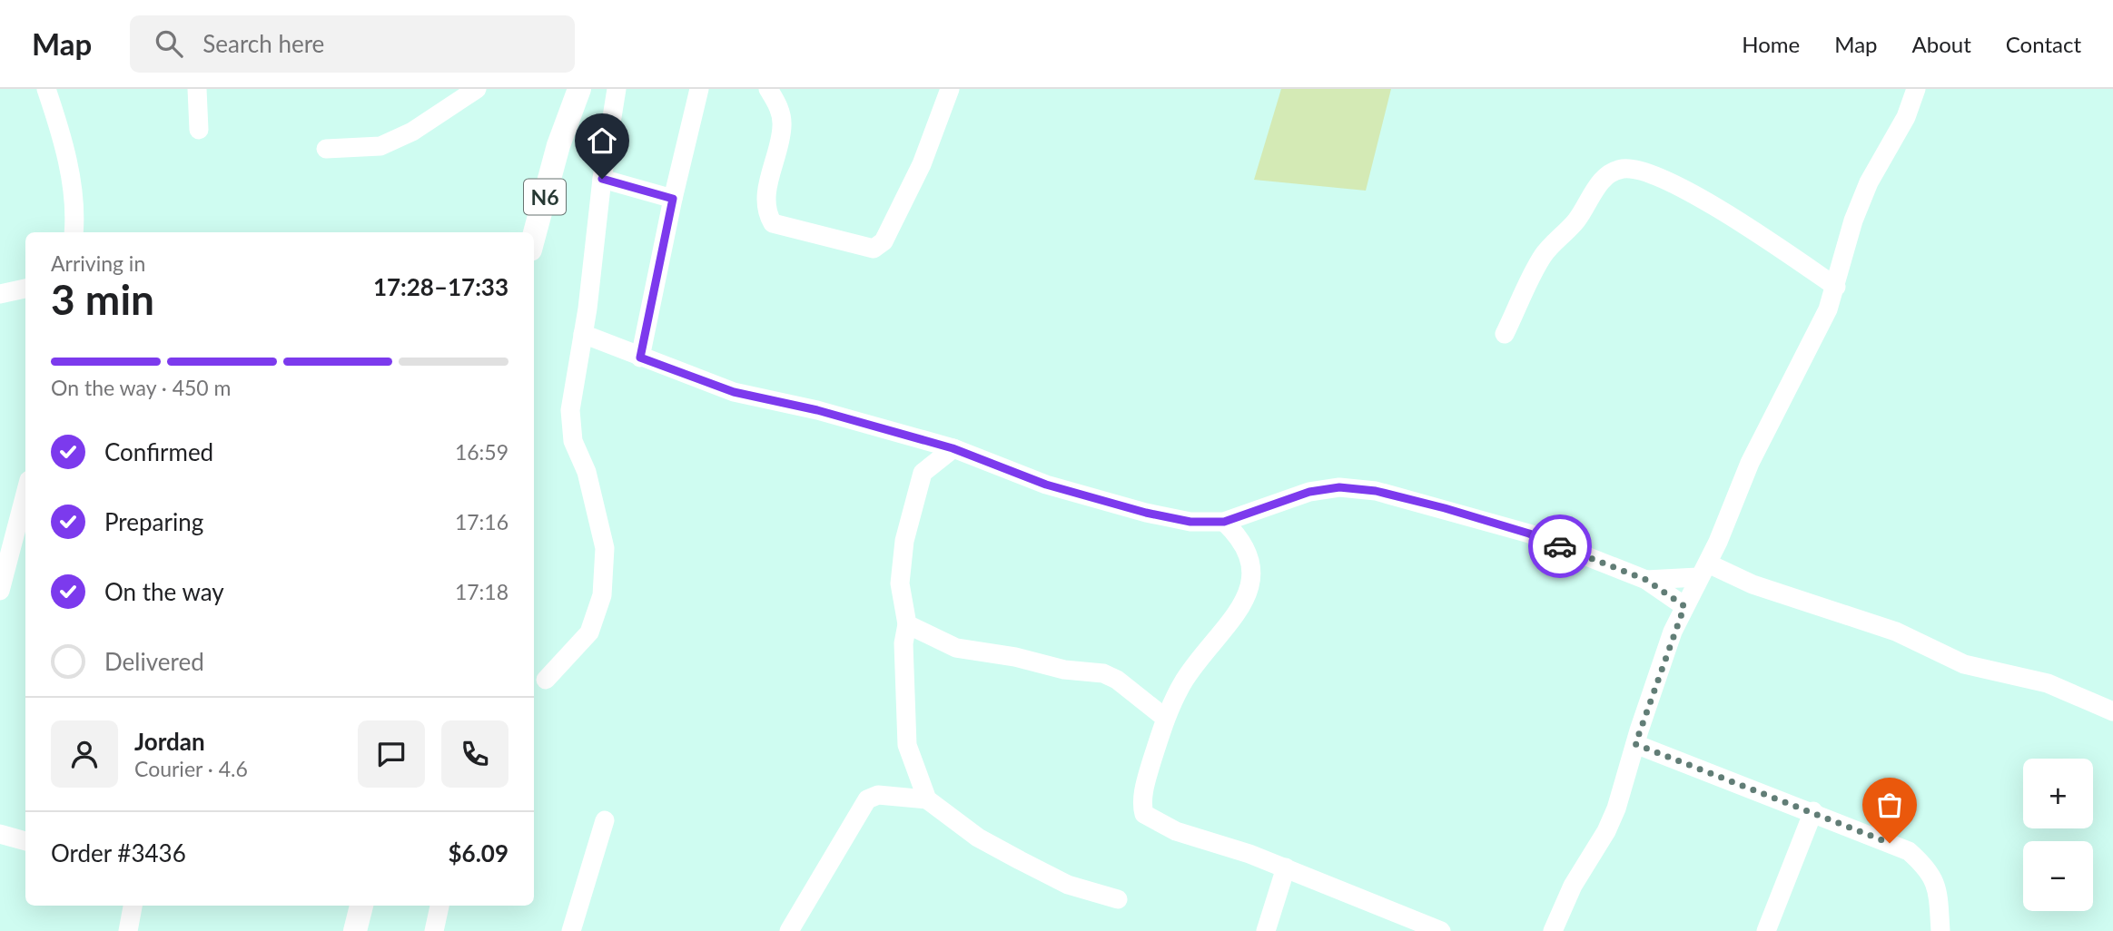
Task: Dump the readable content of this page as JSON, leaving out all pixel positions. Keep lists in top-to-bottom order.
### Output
{
  "streets": {
    "main road": ["N6"]
  },
  "page": {
    "header": "Map",
    "search": "Search here",
    "nav": [
      "Home",
      "Map",
      "About",
      "Contact"
    ],
    "heading": ["3 min", "Arriving in", "17:28–17:33"],
    "panel": [
      "Jordan",
      "Courier · 4.6",
      "Order #3436",
      "$6.09"
    ],
    "bar": "On the way · 450 m",
    "list": [
      ["Confirmed", "16:59"],
      ["Preparing", "17:16"],
      ["On the way", "17:18"],
      "Delivered"
    ],
    "map_buttons": ["+", "−"]
  }
}
